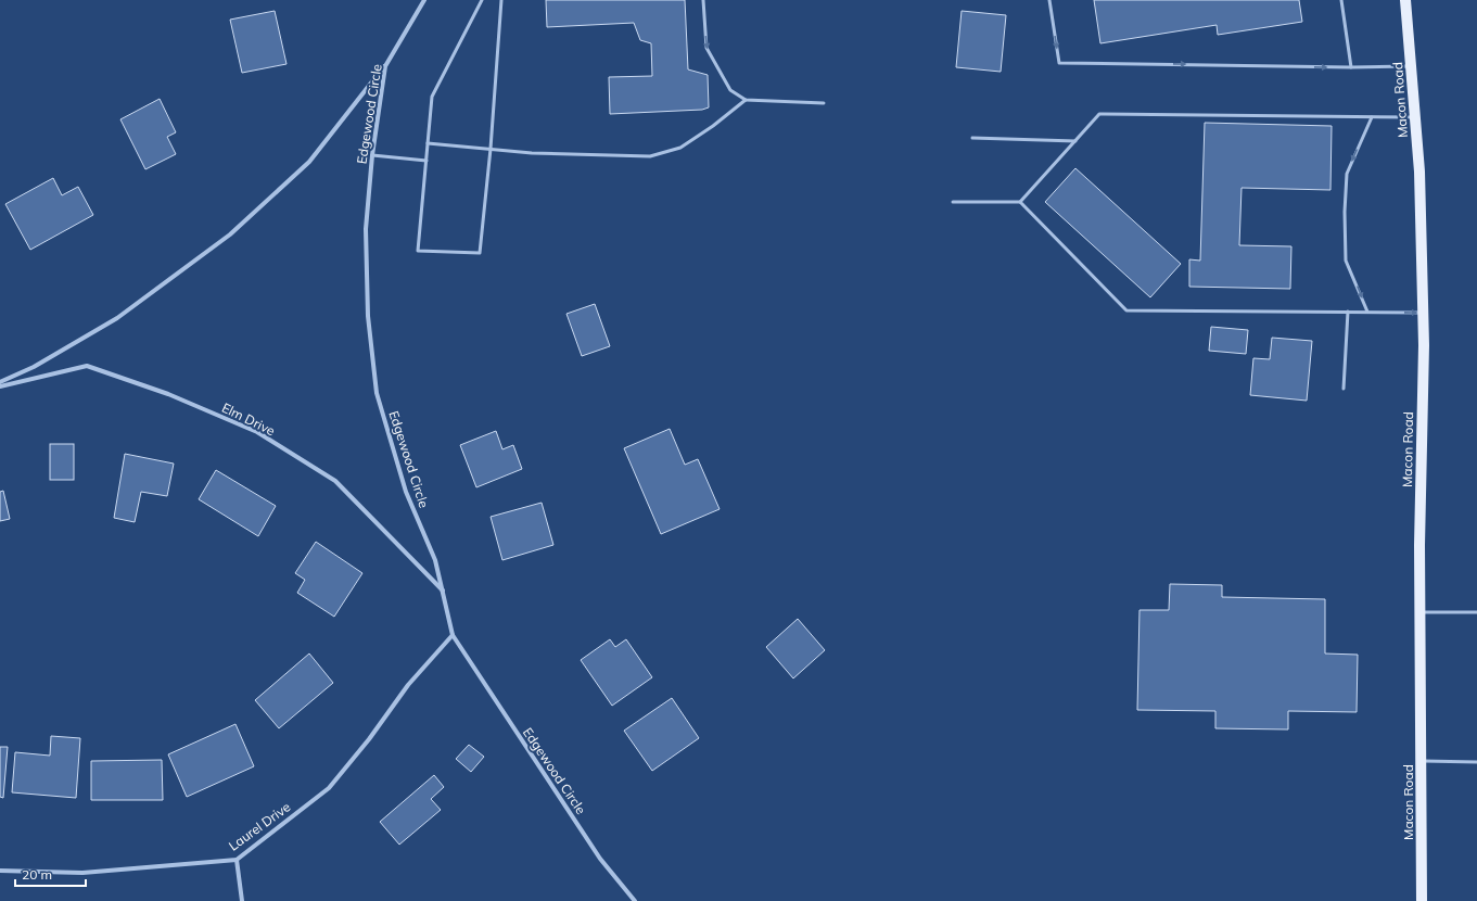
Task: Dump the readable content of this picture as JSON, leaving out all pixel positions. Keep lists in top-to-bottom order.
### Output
{
  "streets": {
    "main road": ["Macon Road"],
    "street": ["Edgewood Circle", "Elm Drive", "Laurel Drive"]
  },
  "crossings": [
    ["Edgewood Circle", "Elm Drive"],
    ["Edgewood Circle", "Laurel Drive"]
  ],
  "scale_bar": "20 m"
}
